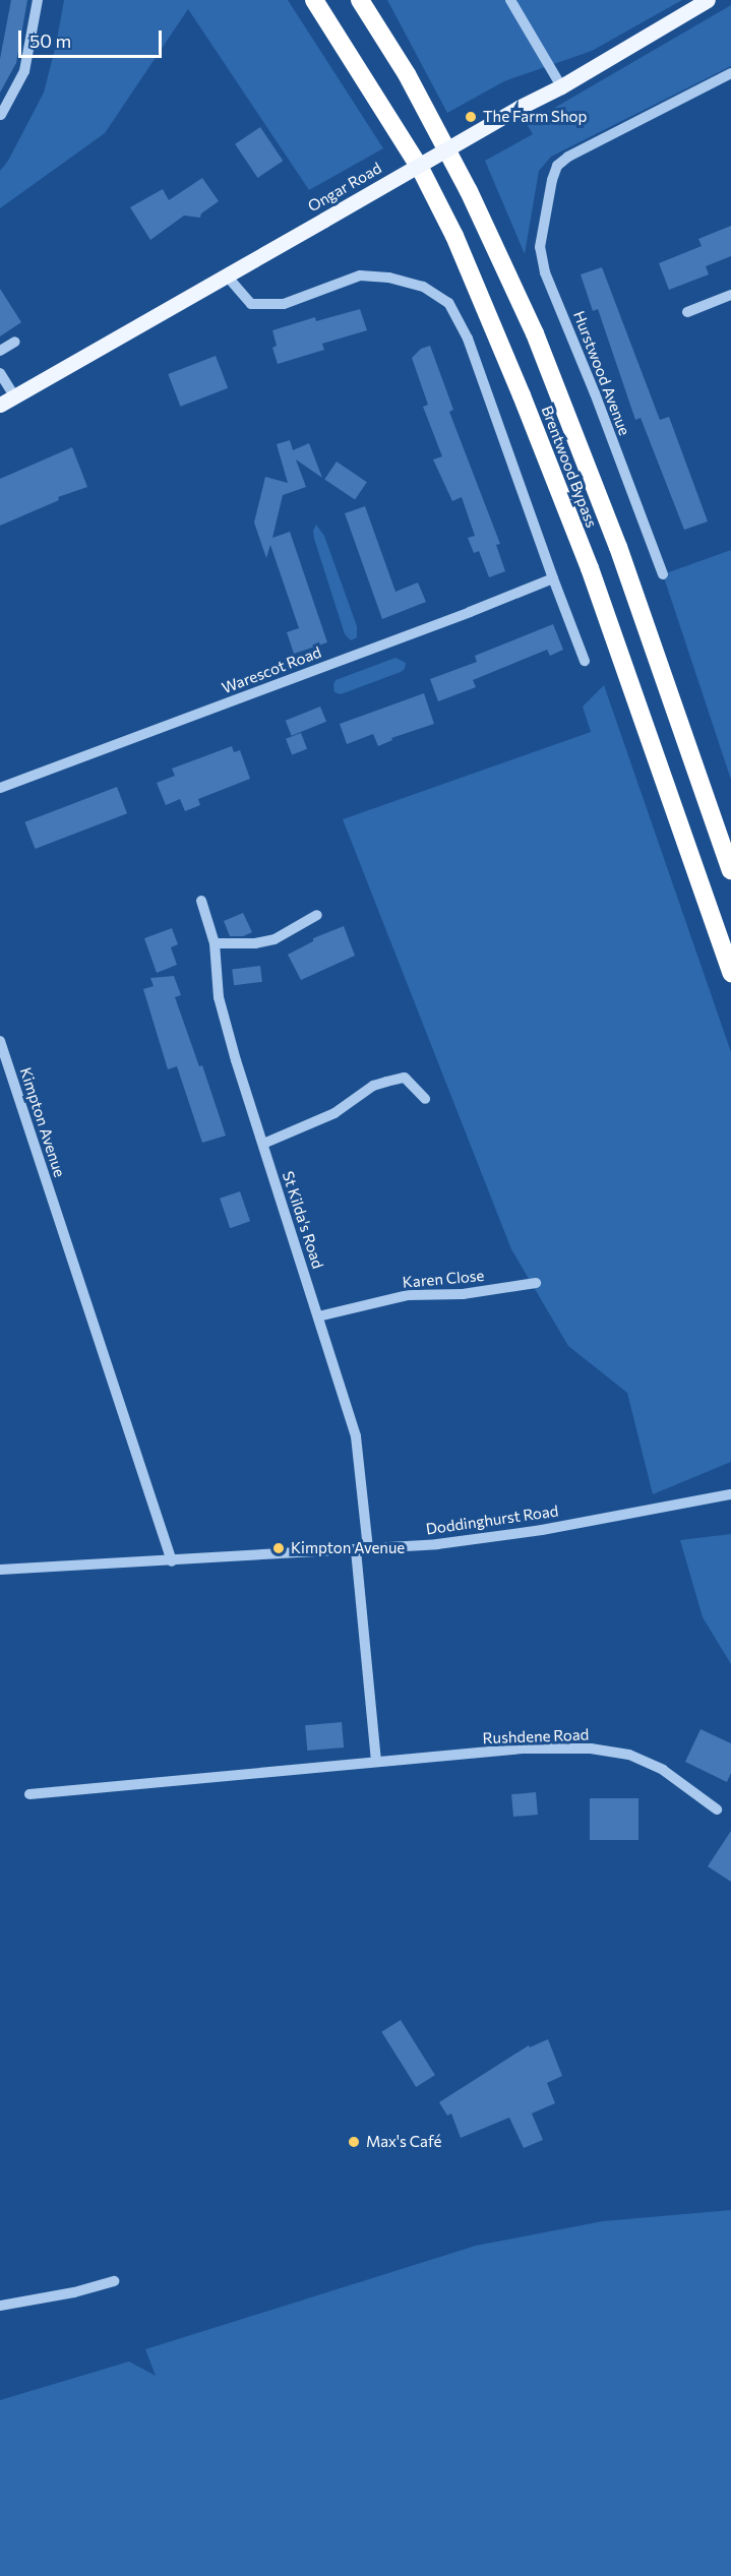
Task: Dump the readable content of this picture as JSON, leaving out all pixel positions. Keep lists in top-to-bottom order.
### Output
{
  "streets": {
    "highway": ["Brentwood Bypass"],
    "main road": ["Ongar Road"],
    "street": [
      "Hurstwood Avenue",
      "Warescot Road",
      "Kimpton Avenue",
      "St Kilda's Road",
      "Karen Close",
      "Doddinghurst Road",
      "Rushdene Road"
    ]
  },
  "crossings": [
    ["Kimpton Avenue", "Doddinghurst Road"],
    ["St Kilda's Road", "Karen Close"],
    ["St Kilda's Road", "Doddinghurst Road"]
  ],
  "places": ["The Farm Shop", "Kimpton Avenue", "Max's Café"],
  "scale_bar": "50 m"
}
